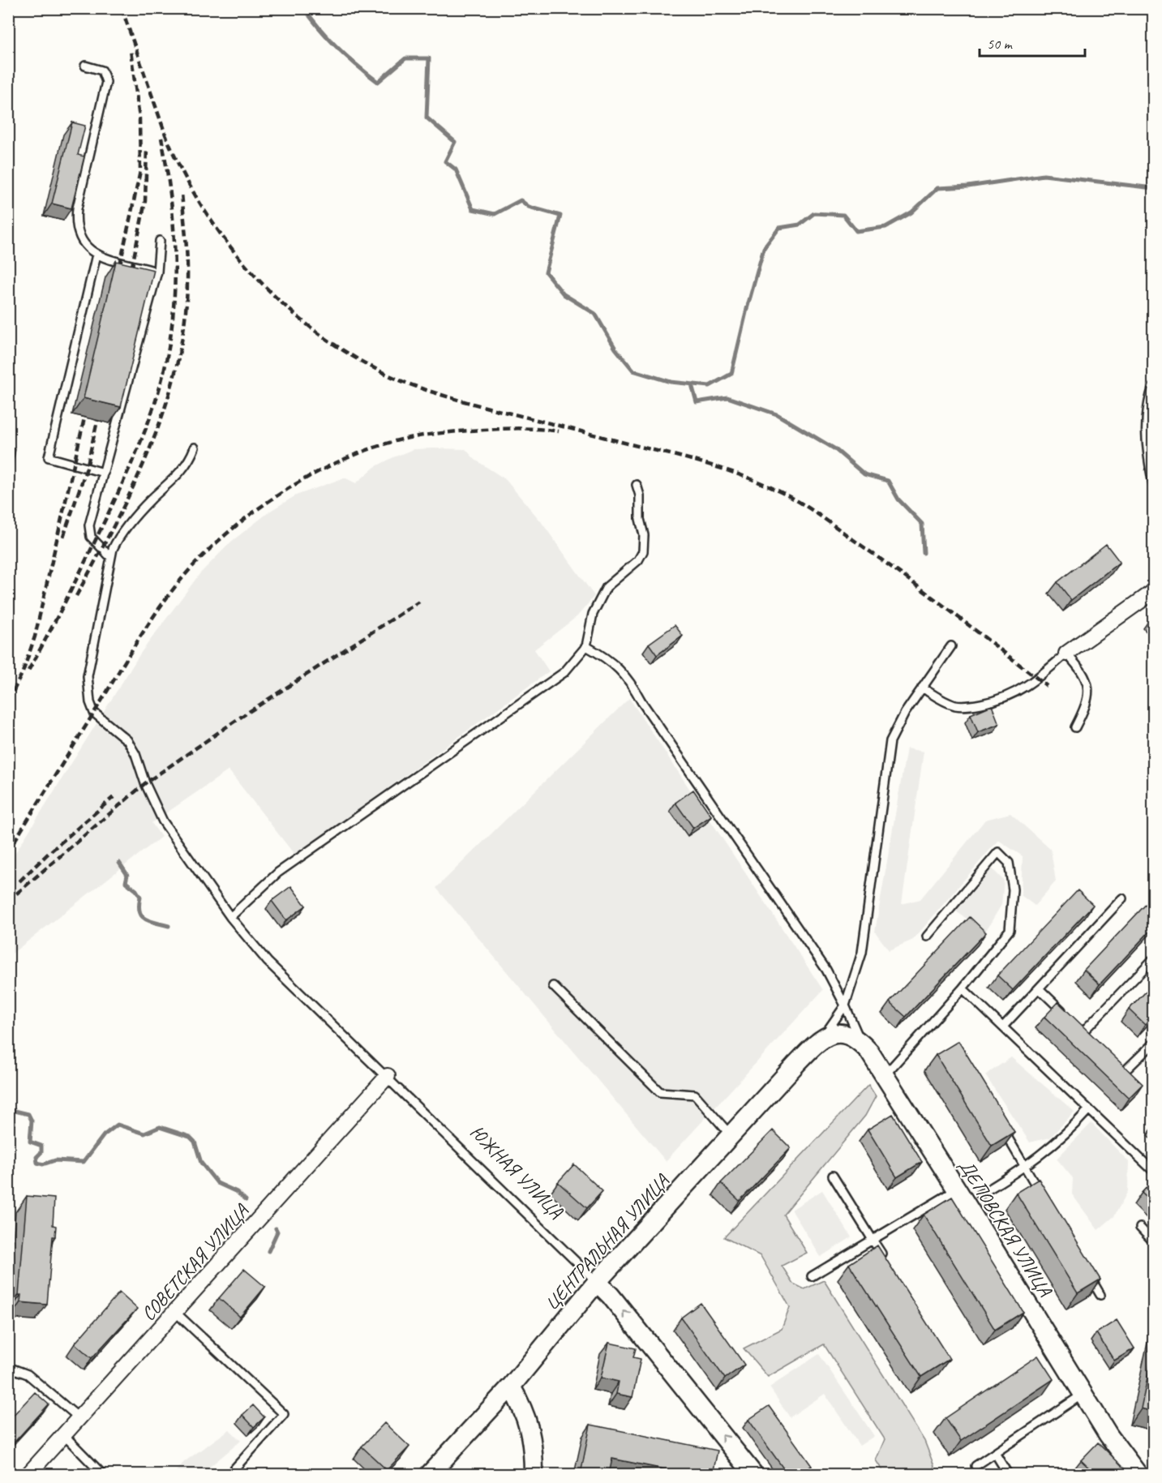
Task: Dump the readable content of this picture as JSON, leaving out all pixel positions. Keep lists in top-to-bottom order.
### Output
{
  "streets": {
    "street": [
      "ЮЖНАЯ УЛИЦА",
      "ДЕПОВСКАЯ УЛИЦА",
      "ЦЕНТРАЛЬНАЯ УЛИЦА",
      "СОВЕТСКАЯ УЛИЦА"
    ]
  },
  "crossings": [
    ["ЮЖНАЯ УЛИЦА", "ЦЕНТРАЛЬНАЯ УЛИЦА"],
    ["ЮЖНАЯ УЛИЦА", "СОВЕТСКАЯ УЛИЦА"]
  ],
  "scale_bar": "50 m"
}
